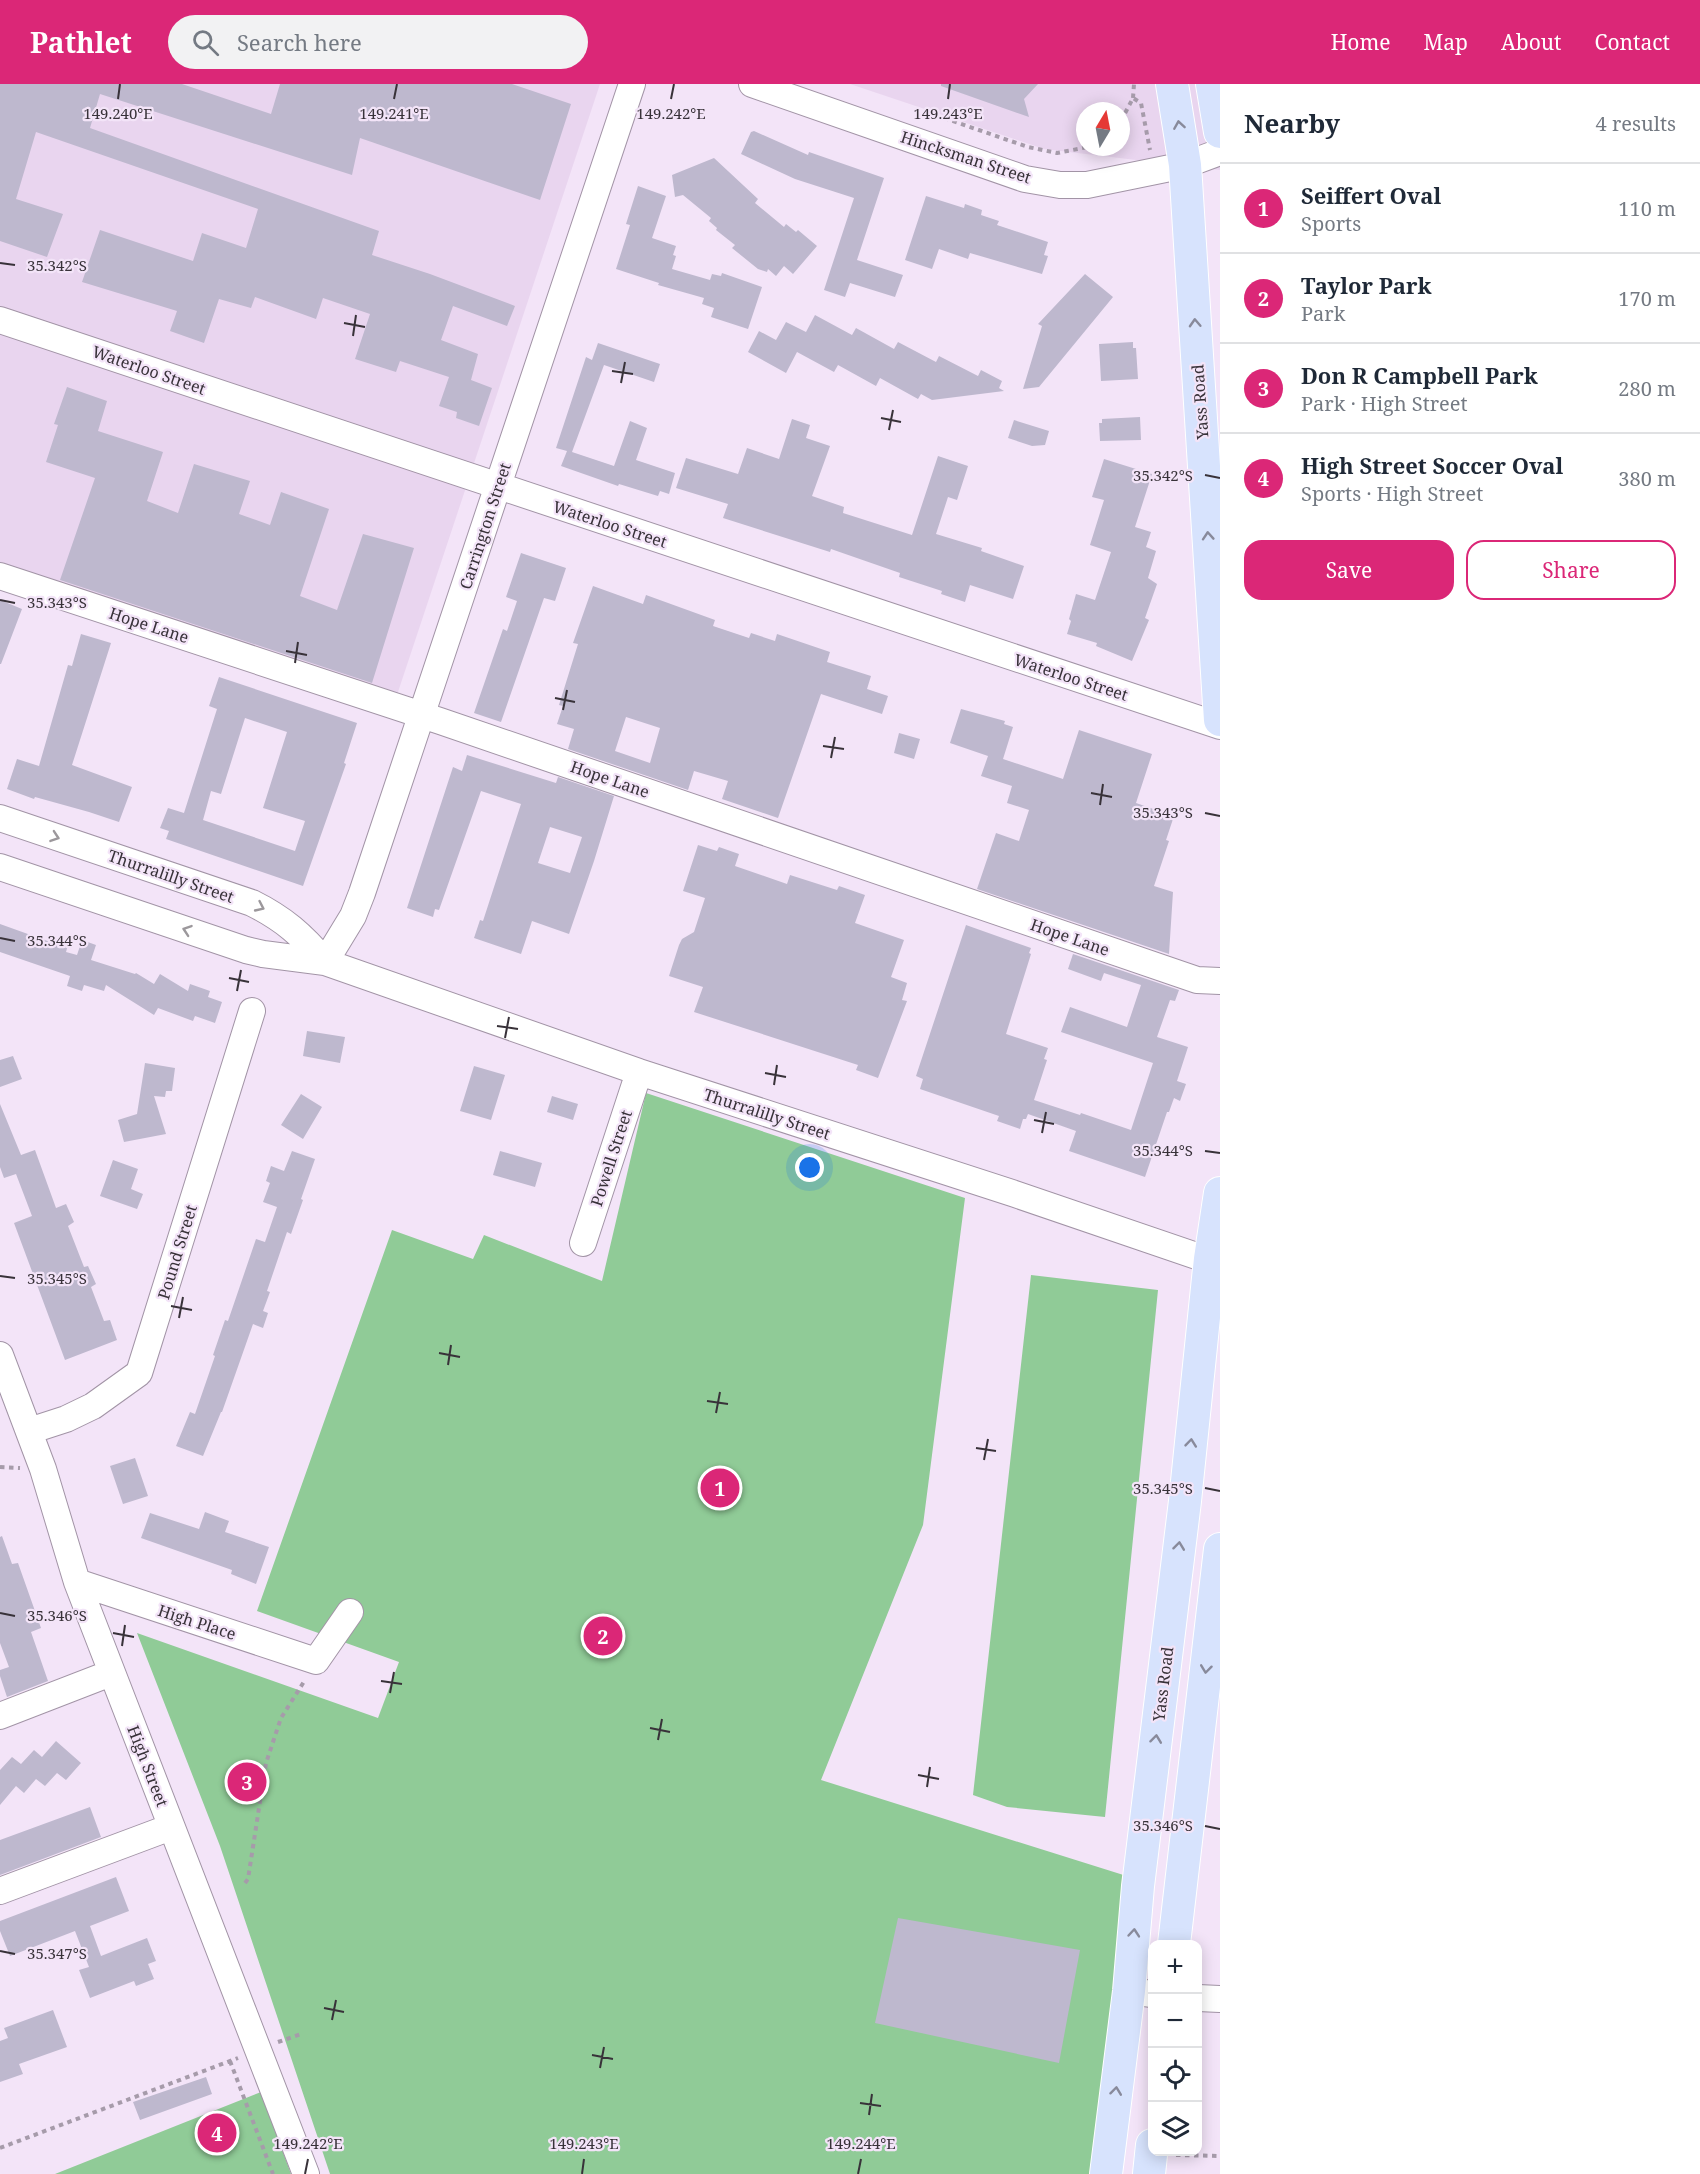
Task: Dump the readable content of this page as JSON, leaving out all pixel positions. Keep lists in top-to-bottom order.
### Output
{
  "streets": {
    "main road": ["Yass Road"],
    "street": [
      "Hincksman Street",
      "Waterloo Street",
      "Carrington Street",
      "Hope Lane",
      "Thurralilly Street",
      "Powell Street",
      "Pound Street",
      "High Place",
      "High Street"
    ]
  },
  "crossings": [
    ["Hincksman Street", "Yass Road"],
    ["Waterloo Street", "Carrington Street"],
    ["Yass Road", "Thurralilly Street"],
    ["Carrington Street", "Hope Lane"],
    ["Carrington Street", "Thurralilly Street"],
    ["Thurralilly Street", "Powell Street"],
    ["Pound Street", "High Street"],
    ["High Place", "High Street"]
  ],
  "one_way": ["Yass Road"],
  "north": "top",
  "page": {
    "header": "Pathlet",
    "search": "Search here",
    "nav": [
      "Home",
      "Map",
      "About",
      "Contact"
    ],
    "heading": ["Nearby", "4 results"],
    "list": [
      {
        "mark": "1",
        "name": "Seiffert Oval",
        "note": "Sports",
        "value": "110 m"
      },
      {
        "mark": "2",
        "name": "Taylor Park",
        "note": "Park",
        "value": "170 m"
      },
      {
        "mark": "3",
        "name": "Don R Campbell Park",
        "note": "Park · High Street",
        "value": "280 m"
      },
      {
        "mark": "4",
        "name": "High Street Soccer Oval",
        "note": "Sports · High Street",
        "value": "380 m"
      }
    ],
    "buttons": ["Save", "Share"],
    "pins": [
      "1",
      "2",
      "3",
      "4"
    ],
    "map_buttons": ["+", "−"]
  },
  "coordinates": [
    "149.240°E",
    "149.241°E",
    "149.242°E",
    "149.243°E",
    "35.342°S",
    "35.343°S",
    "35.344°S",
    "35.345°S",
    "35.346°S",
    "35.347°S",
    "149.244°E"
  ]
}
